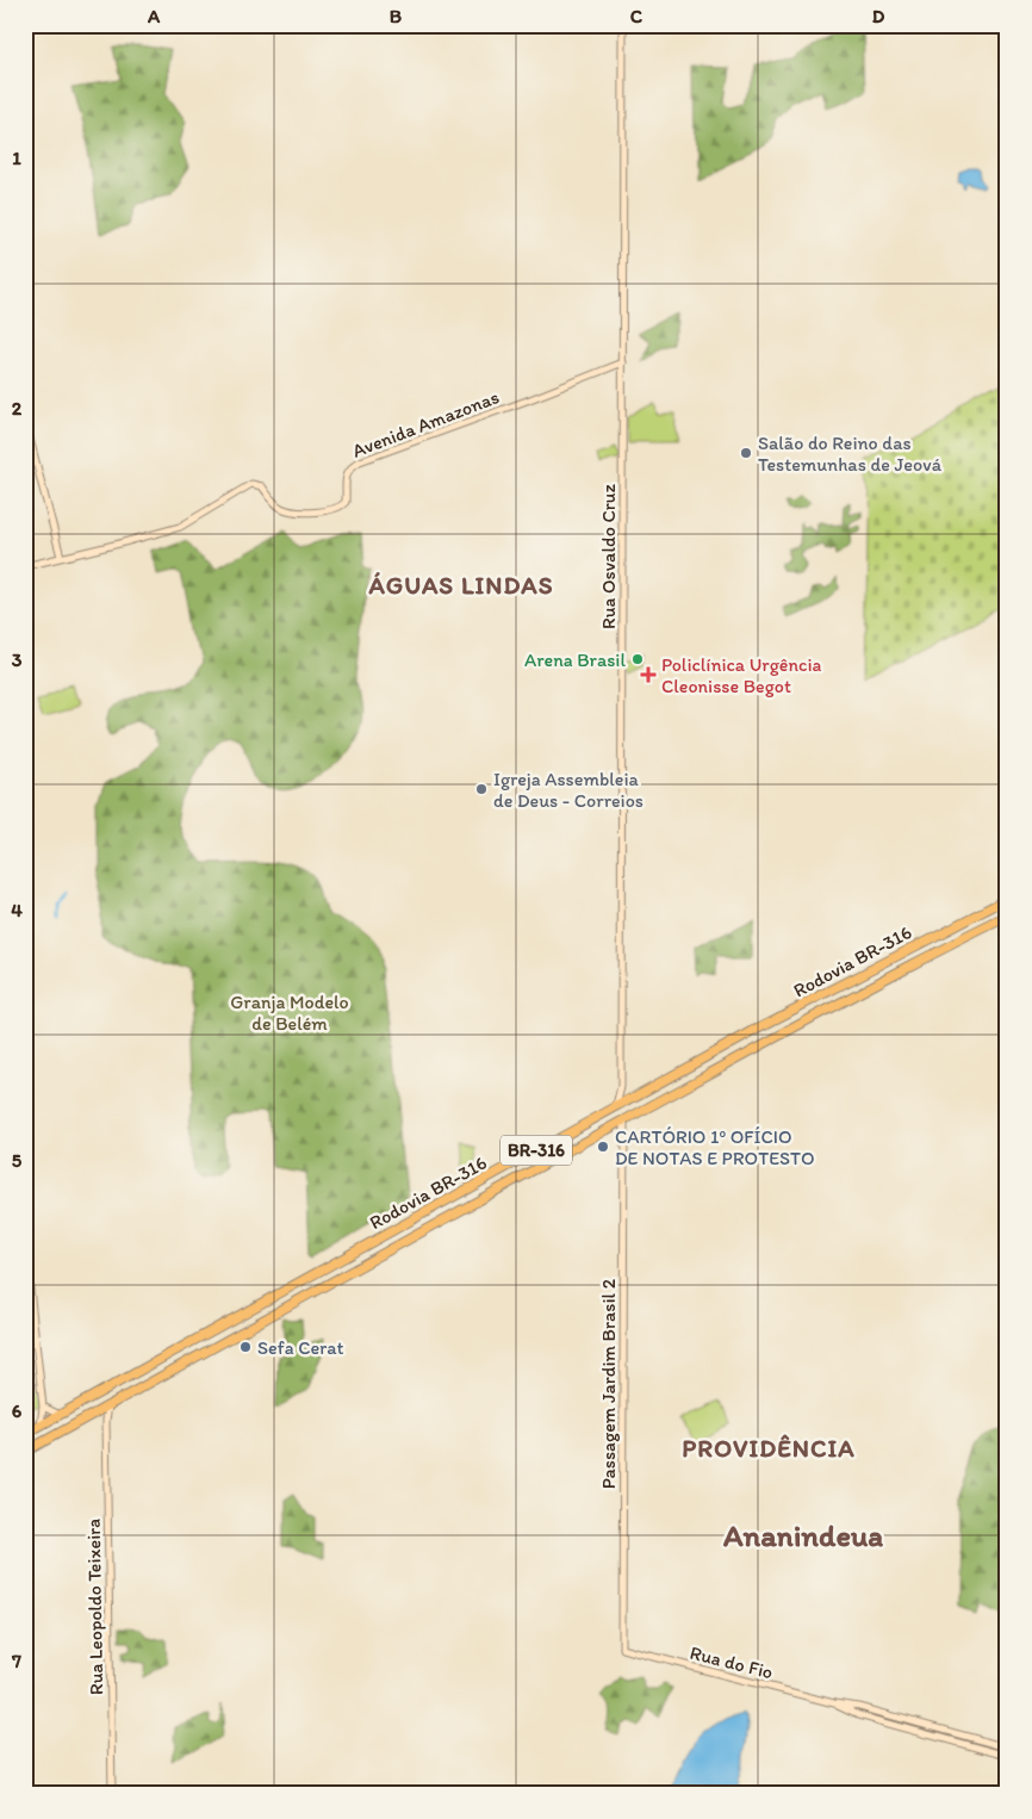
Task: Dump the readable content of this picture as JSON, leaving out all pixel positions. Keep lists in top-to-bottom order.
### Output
{
  "streets": {
    "highway": ["Rodovia BR-316", "BR-316"],
    "street": [
      "Avenida Amazonas",
      "Rua Osvaldo Cruz",
      "Passagem Jardim Brasil 2",
      "Rua Leopoldo Teixeira",
      "Rua do Fio"
    ]
  },
  "crossings": [
    ["Avenida Amazonas", "Rua Osvaldo Cruz"],
    ["Rua Osvaldo Cruz", "Rodovia BR-316"],
    ["Rodovia BR-316", "BR-316"],
    ["Rodovia BR-316", "Passagem Jardim Brasil 2"],
    ["BR-316", "Rua Leopoldo Teixeira"],
    ["Passagem Jardim Brasil 2", "Rua do Fio"]
  ],
  "districts": ["ÁGUAS LINDAS", "PROVIDÊNCIA", "Ananindeua"],
  "parks": ["Granja Modelo de Belém"],
  "places": {
    "other": [
      "Salão do Reino das Testemunhas de Jeová",
      "Arena Brasil",
      "Igreja Assembleia de Deus - Correios",
      "CARTÓRIO 1º OFÍCIO DE NOTAS E PROTESTO",
      "Sefa Cerat"
    ],
    "health": ["Policlínica Urgência Cleonisse Begot"]
  },
  "grid": {
    "columns": [
      "A",
      "B",
      "C",
      "D"
    ],
    "rows": [
      "1",
      "2",
      "3",
      "4",
      "5",
      "6",
      "7"
    ]
  }
}
